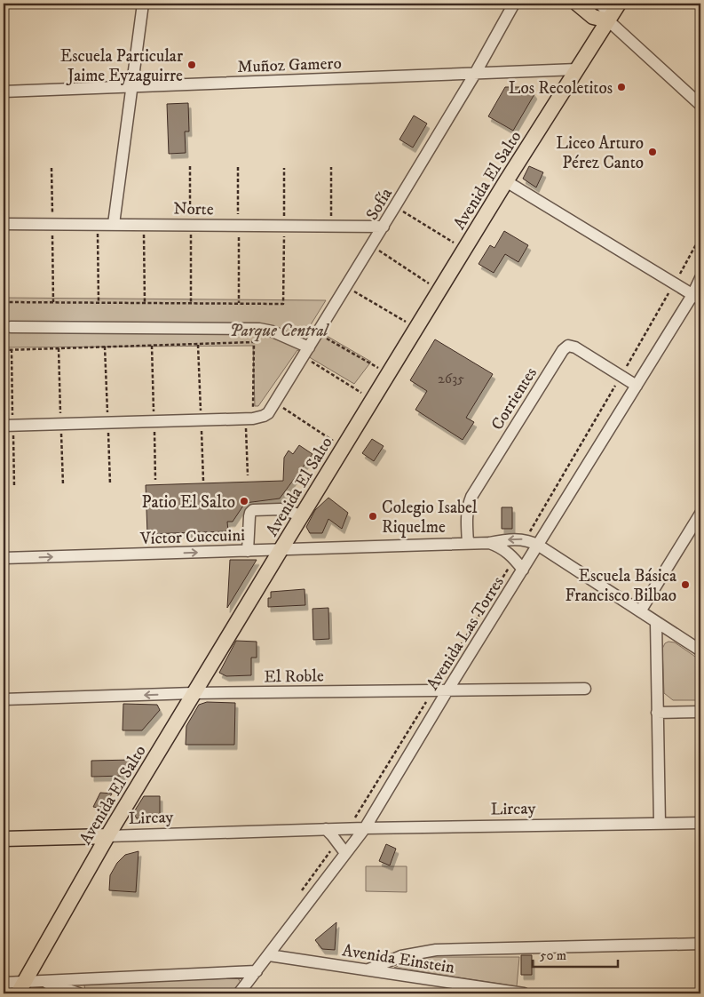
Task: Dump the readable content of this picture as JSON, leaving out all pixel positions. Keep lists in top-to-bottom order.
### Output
{
  "streets": {
    "main road": ["Avenida El Salto", "Lircay"],
    "street": [
      "Muñoz Gamero",
      "Sofía",
      "Norte",
      "Corrientes",
      "Víctor Cuccuini",
      "Avenida Las Torres",
      "El Roble",
      "Avenida Einstein"
    ]
  },
  "crossings": [
    ["Muñoz Gamero", "Avenida El Salto"],
    ["Muñoz Gamero", "Sofía"],
    ["Avenida El Salto", "Víctor Cuccuini"],
    ["Avenida El Salto", "El Roble"],
    ["Avenida El Salto", "Lircay"],
    ["Sofía", "Norte"],
    ["Corrientes", "Víctor Cuccuini"],
    ["Corrientes", "Avenida Las Torres"],
    ["Víctor Cuccuini", "Avenida Las Torres"],
    ["Avenida Las Torres", "El Roble"],
    ["Avenida Las Torres", "Lircay"],
    ["Avenida Las Torres", "Avenida Einstein"]
  ],
  "parks": ["Parque Central"],
  "places": [
    "Escuela Particular Jaime Eyzaguirre",
    "Los Recoletitos",
    "Liceo Arturo Pérez Canto",
    "Patio El Salto",
    "Colegio Isabel Riquelme",
    "Escuela Básica Francisco Bilbao"
  ],
  "house_numbers": ["2635"],
  "scale_bar": "50 m"
}
